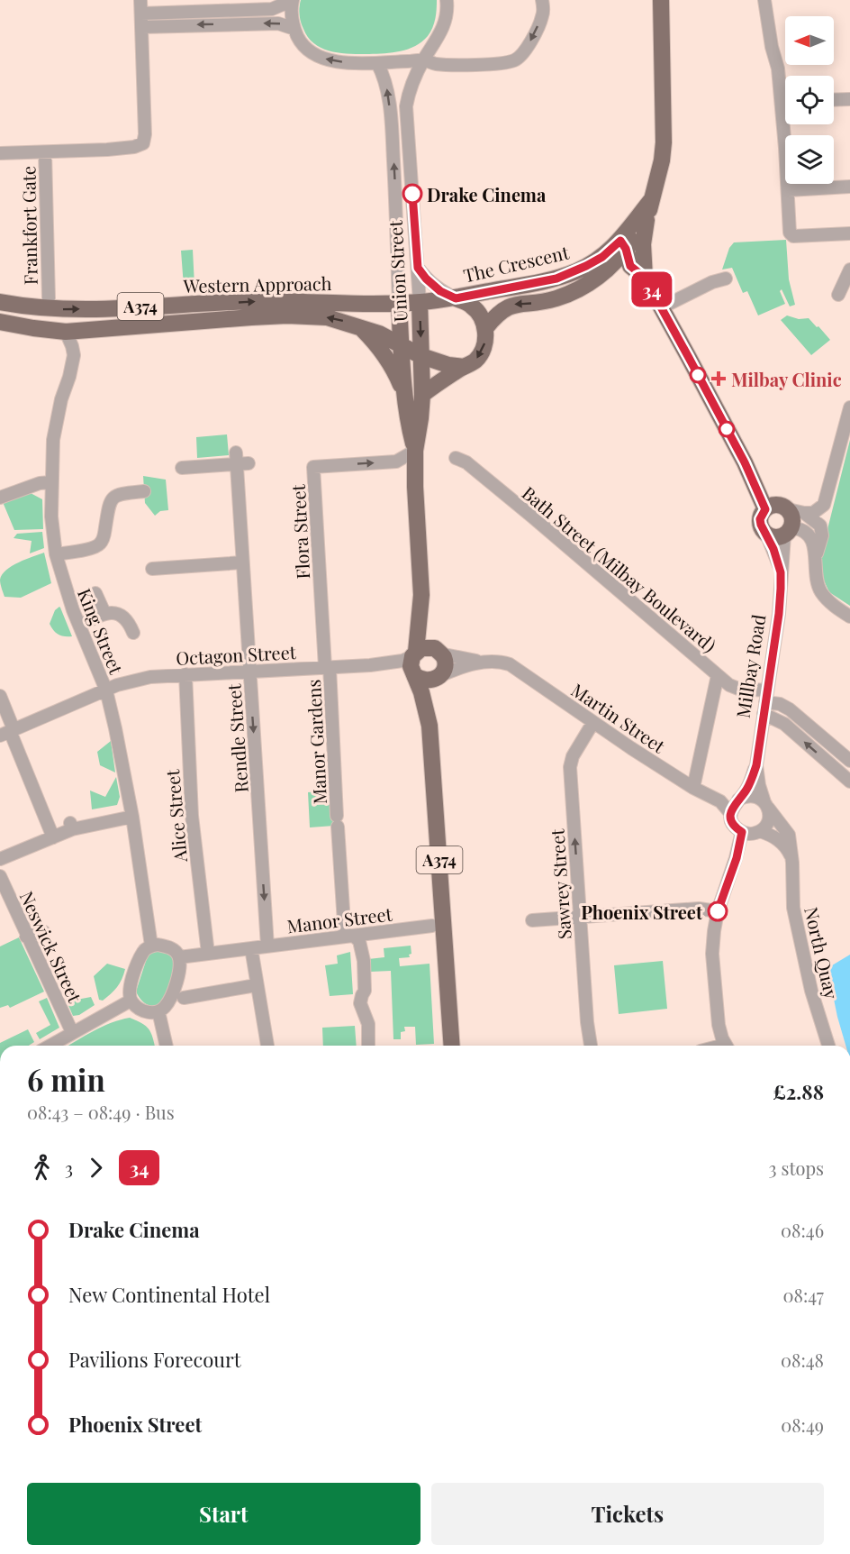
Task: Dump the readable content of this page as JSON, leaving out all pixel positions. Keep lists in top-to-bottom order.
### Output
{
  "streets": {
    "main road": [
      "The Crescent",
      "Union Street",
      "Western Approach",
      "A374"
    ],
    "street": [
      "Frankfort Gate",
      "Flora Street",
      "Bath Street (Milbay Boulevard)",
      "King Street",
      "Octagon Street",
      "Millbay Road",
      "Martin Street",
      "Rendle Street",
      "Manor Gardens",
      "Alice Street",
      "Sawrey Street",
      "Manor Street",
      "Neswick Street",
      "North Quay"
    ]
  },
  "crossings": [
    ["The Crescent", "Union Street"],
    ["The Crescent", "Western Approach"],
    ["The Crescent", "A374"],
    ["Union Street", "Western Approach"],
    ["Union Street", "A374"],
    ["Union Street", "Flora Street"],
    ["Union Street", "Octagon Street"],
    ["Union Street", "Martin Street"],
    ["Western Approach", "A374"],
    ["Western Approach", "King Street"],
    ["Flora Street", "Octagon Street"],
    ["Flora Street", "Manor Gardens"],
    ["Bath Street (Milbay Boulevard)", "Millbay Road"],
    ["King Street", "Octagon Street"],
    ["King Street", "Manor Street"],
    ["Octagon Street", "Martin Street"],
    ["Octagon Street", "Rendle Street"],
    ["Octagon Street", "Manor Gardens"],
    ["Octagon Street", "Alice Street"],
    ["Millbay Road", "Martin Street"],
    ["Millbay Road", "North Quay"],
    ["Martin Street", "Sawrey Street"],
    ["Martin Street", "North Quay"],
    ["Rendle Street", "Manor Street"],
    ["Manor Gardens", "Manor Street"],
    ["Alice Street", "Manor Street"]
  ],
  "one_way": ["Rendle Street", "Sawrey Street"],
  "places": {
    "other": ["Drake Cinema", "Phoenix Street"],
    "health": ["Milbay Clinic"]
  },
  "lines": ["bus line 34"],
  "north": "left",
  "page": {
    "on_map": "34",
    "heading": ["6 min", "08:43 – 08:49 · Bus", "£2.88"],
    "legs": ["3", "34", "3 stops"],
    "list": [
      {
        "name": "Drake Cinema",
        "value": "08:46"
      },
      {
        "name": "New Continental Hotel",
        "value": "08:47"
      },
      {
        "name": "Pavilions Forecourt",
        "value": "08:48"
      },
      {
        "name": "Phoenix Street",
        "value": "08:49"
      }
    ],
    "buttons": ["Start", "Tickets"]
  }
}
